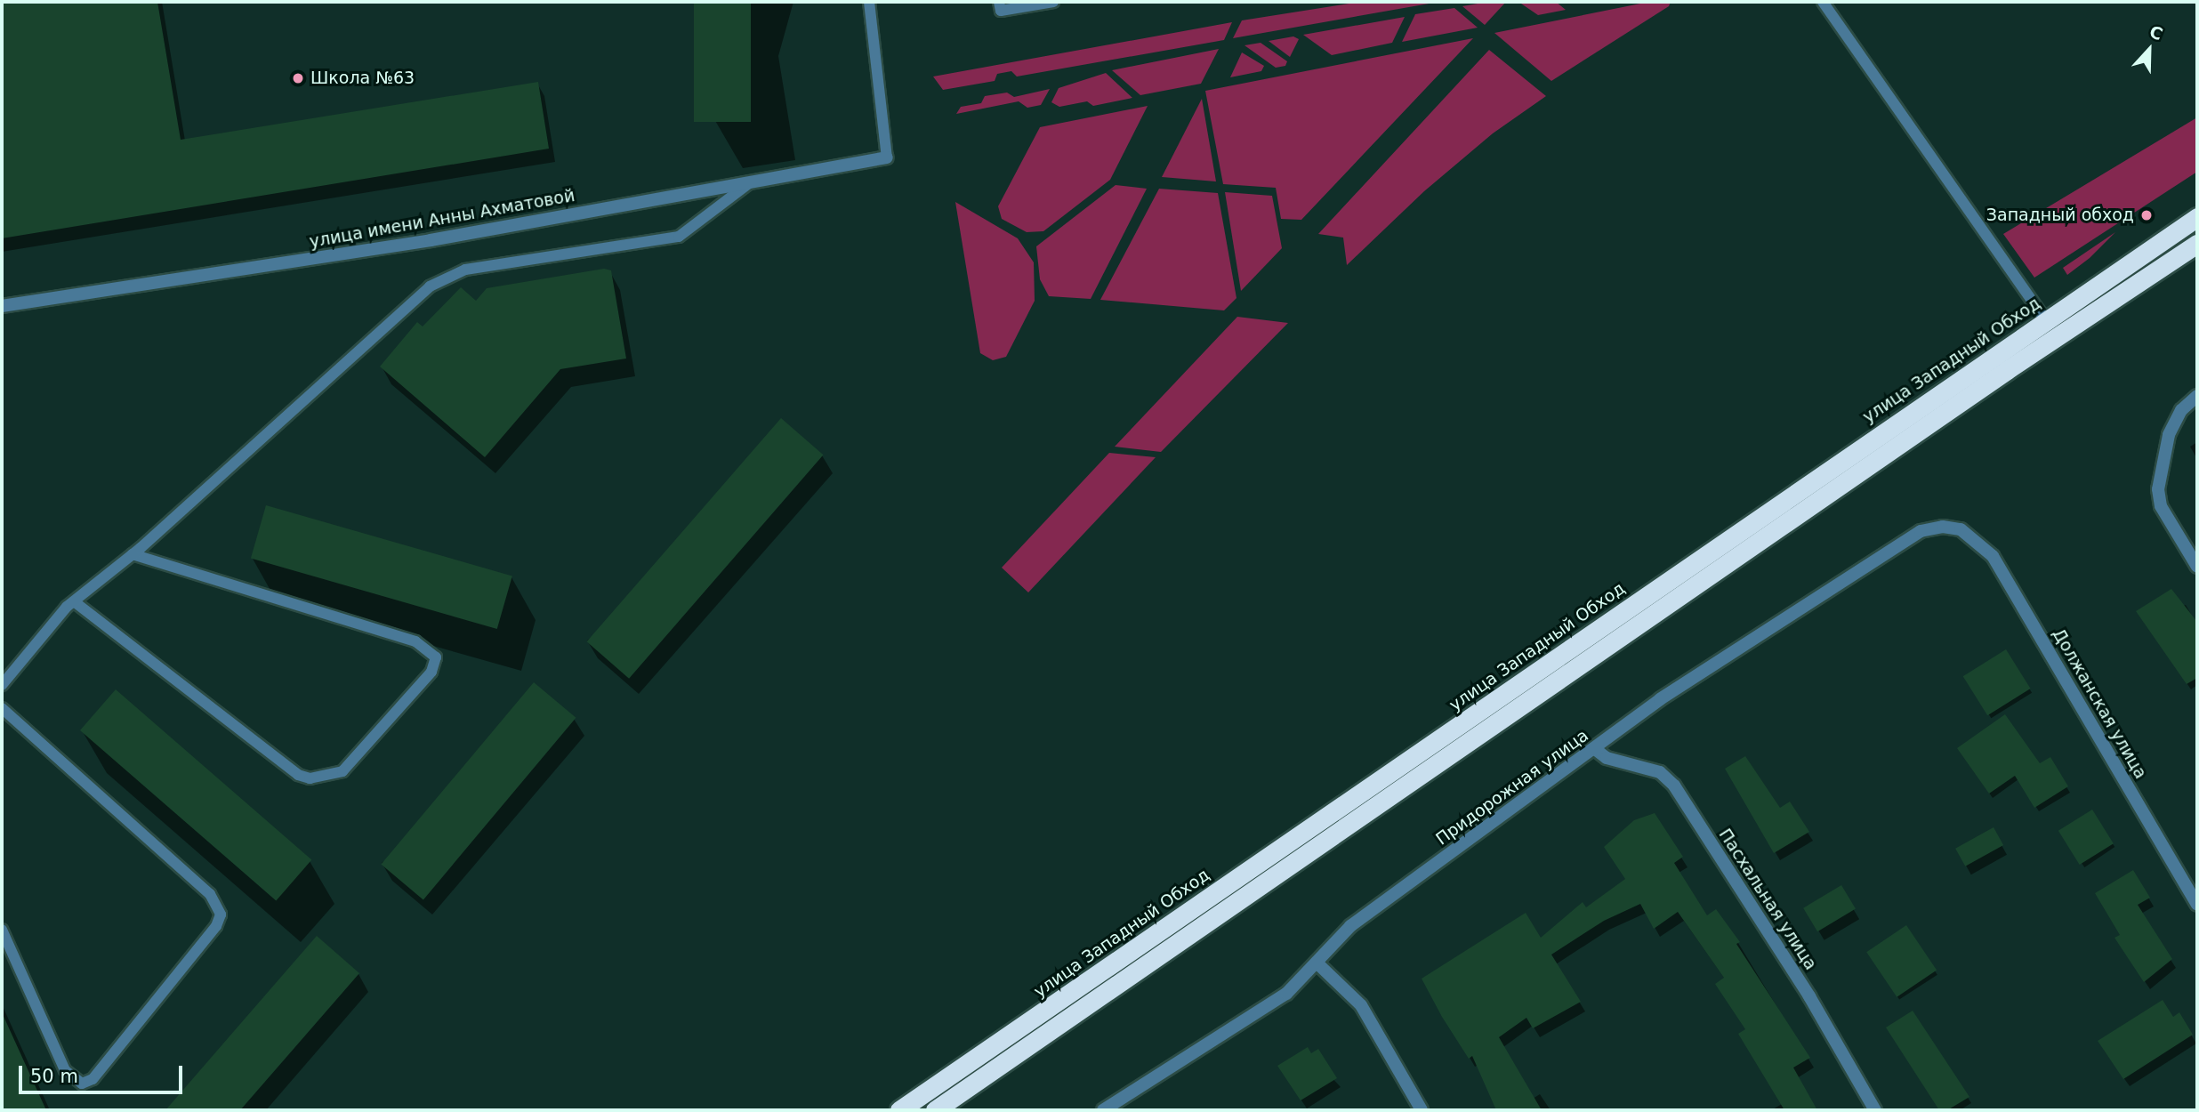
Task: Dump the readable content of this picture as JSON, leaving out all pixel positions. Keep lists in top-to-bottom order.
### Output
{
  "streets": {
    "highway": ["улица Западный Обход"],
    "street": [
      "улица имени Анны Ахматовой",
      "Должанская улица",
      "Придорожная улица",
      "Пасхальная улица"
    ]
  },
  "crossings": [
    ["Должанская улица", "Придорожная улица"],
    ["Придорожная улица", "Пасхальная улица"]
  ],
  "places": ["Школа №63", "Западный обход"],
  "scale_bar": "50 m",
  "north": "top"
}
